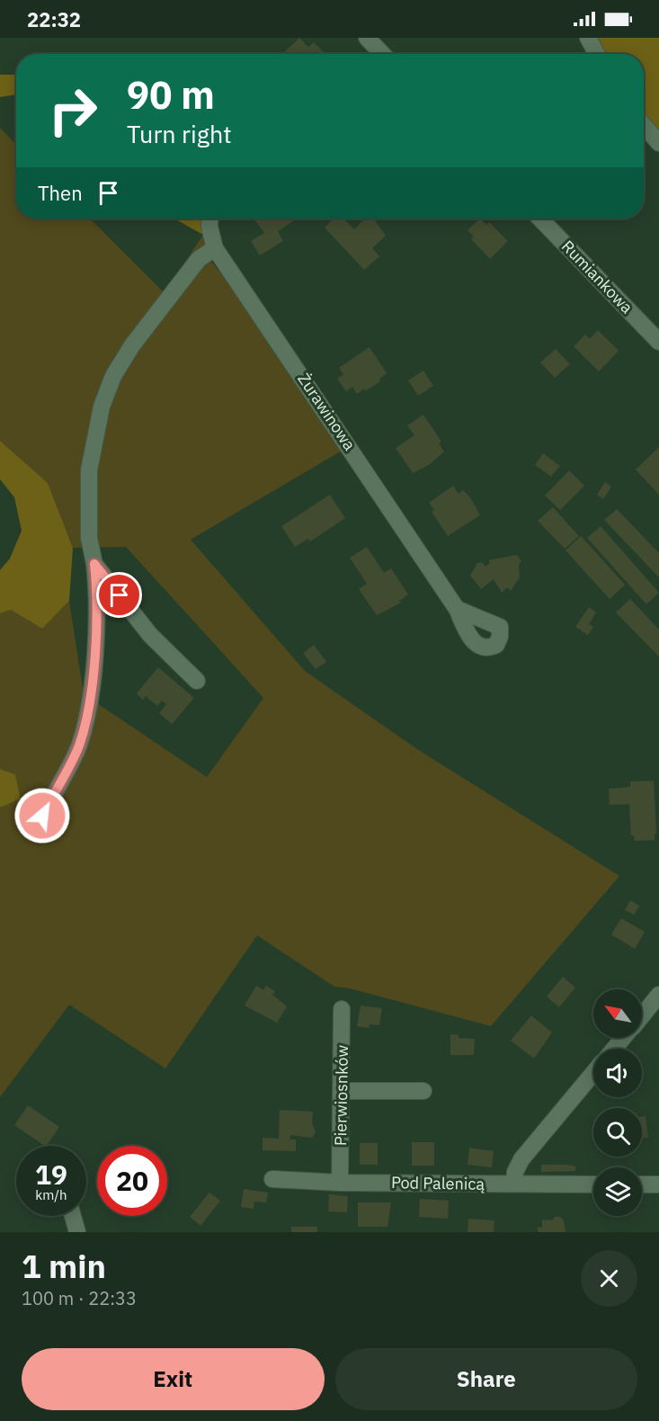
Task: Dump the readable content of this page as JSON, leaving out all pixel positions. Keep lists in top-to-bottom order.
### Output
{
  "streets": {
    "street": [
      "Rumiankowa",
      "Żurawinowa",
      "Pierwiosnków",
      "Pod Palenicą"
    ]
  },
  "crossings": [
    ["Pierwiosnków", "Pod Palenicą"]
  ],
  "north": "top left",
  "page": {
    "status": "22:32",
    "turn": ["90 m", "Turn right"],
    "then": "Then",
    "speed": "19 km/h",
    "limit": "20",
    "heading": ["1 min", "100 m · 22:33"],
    "buttons": ["Exit", "Share"]
  }
}
